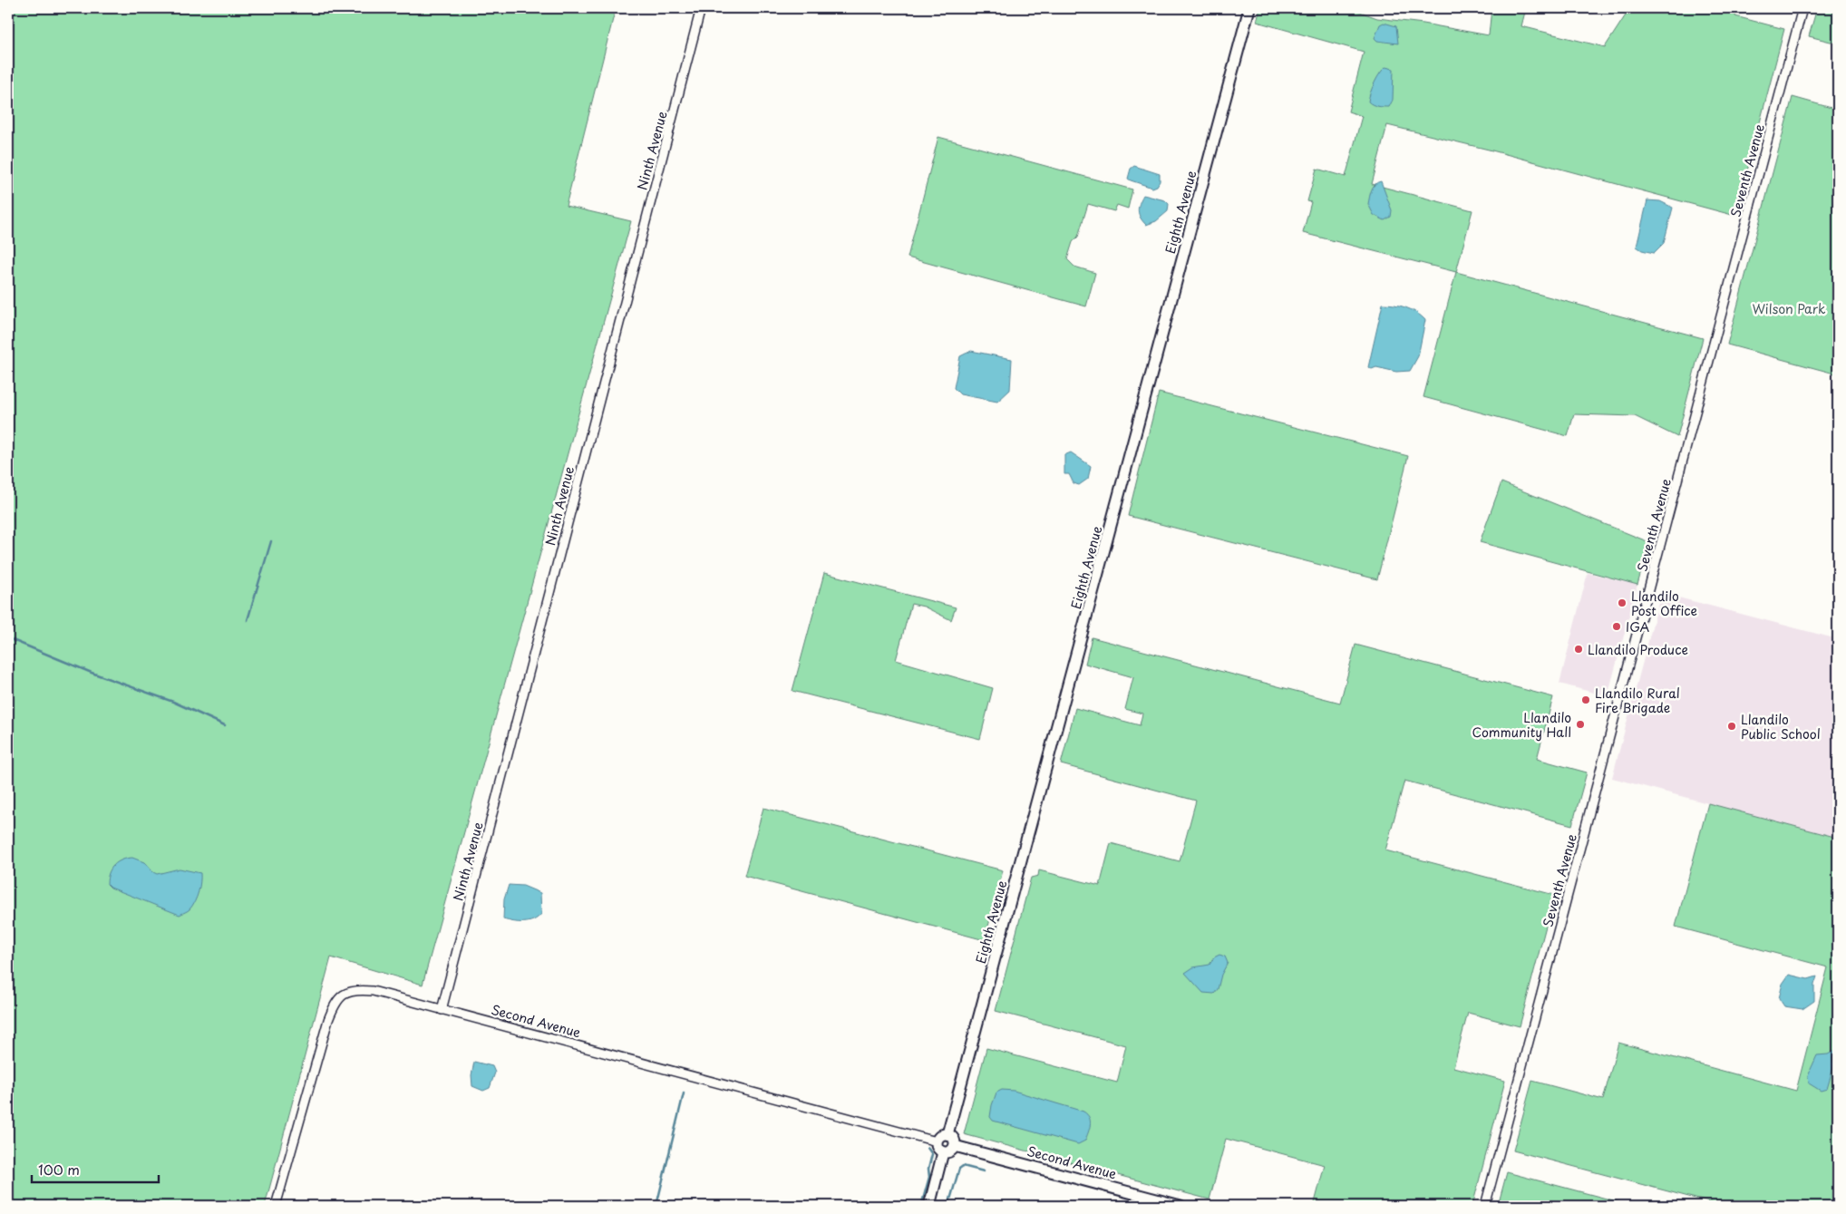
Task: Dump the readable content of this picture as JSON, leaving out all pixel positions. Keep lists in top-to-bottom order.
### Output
{
  "streets": {
    "main road": ["Eighth Avenue", "Second Avenue"],
    "street": ["Ninth Avenue", "Seventh Avenue"]
  },
  "crossings": [
    ["Ninth Avenue", "Second Avenue"],
    ["Eighth Avenue", "Second Avenue"]
  ],
  "parks": ["Wilson Park"],
  "places": [
    "Llandilo Post Office",
    "IGA",
    "Llandilo Produce",
    "Llandilo Rural Fire Brigade",
    "Llandilo Community Hall",
    "Llandilo Public School"
  ],
  "scale_bar": "100 m"
}
